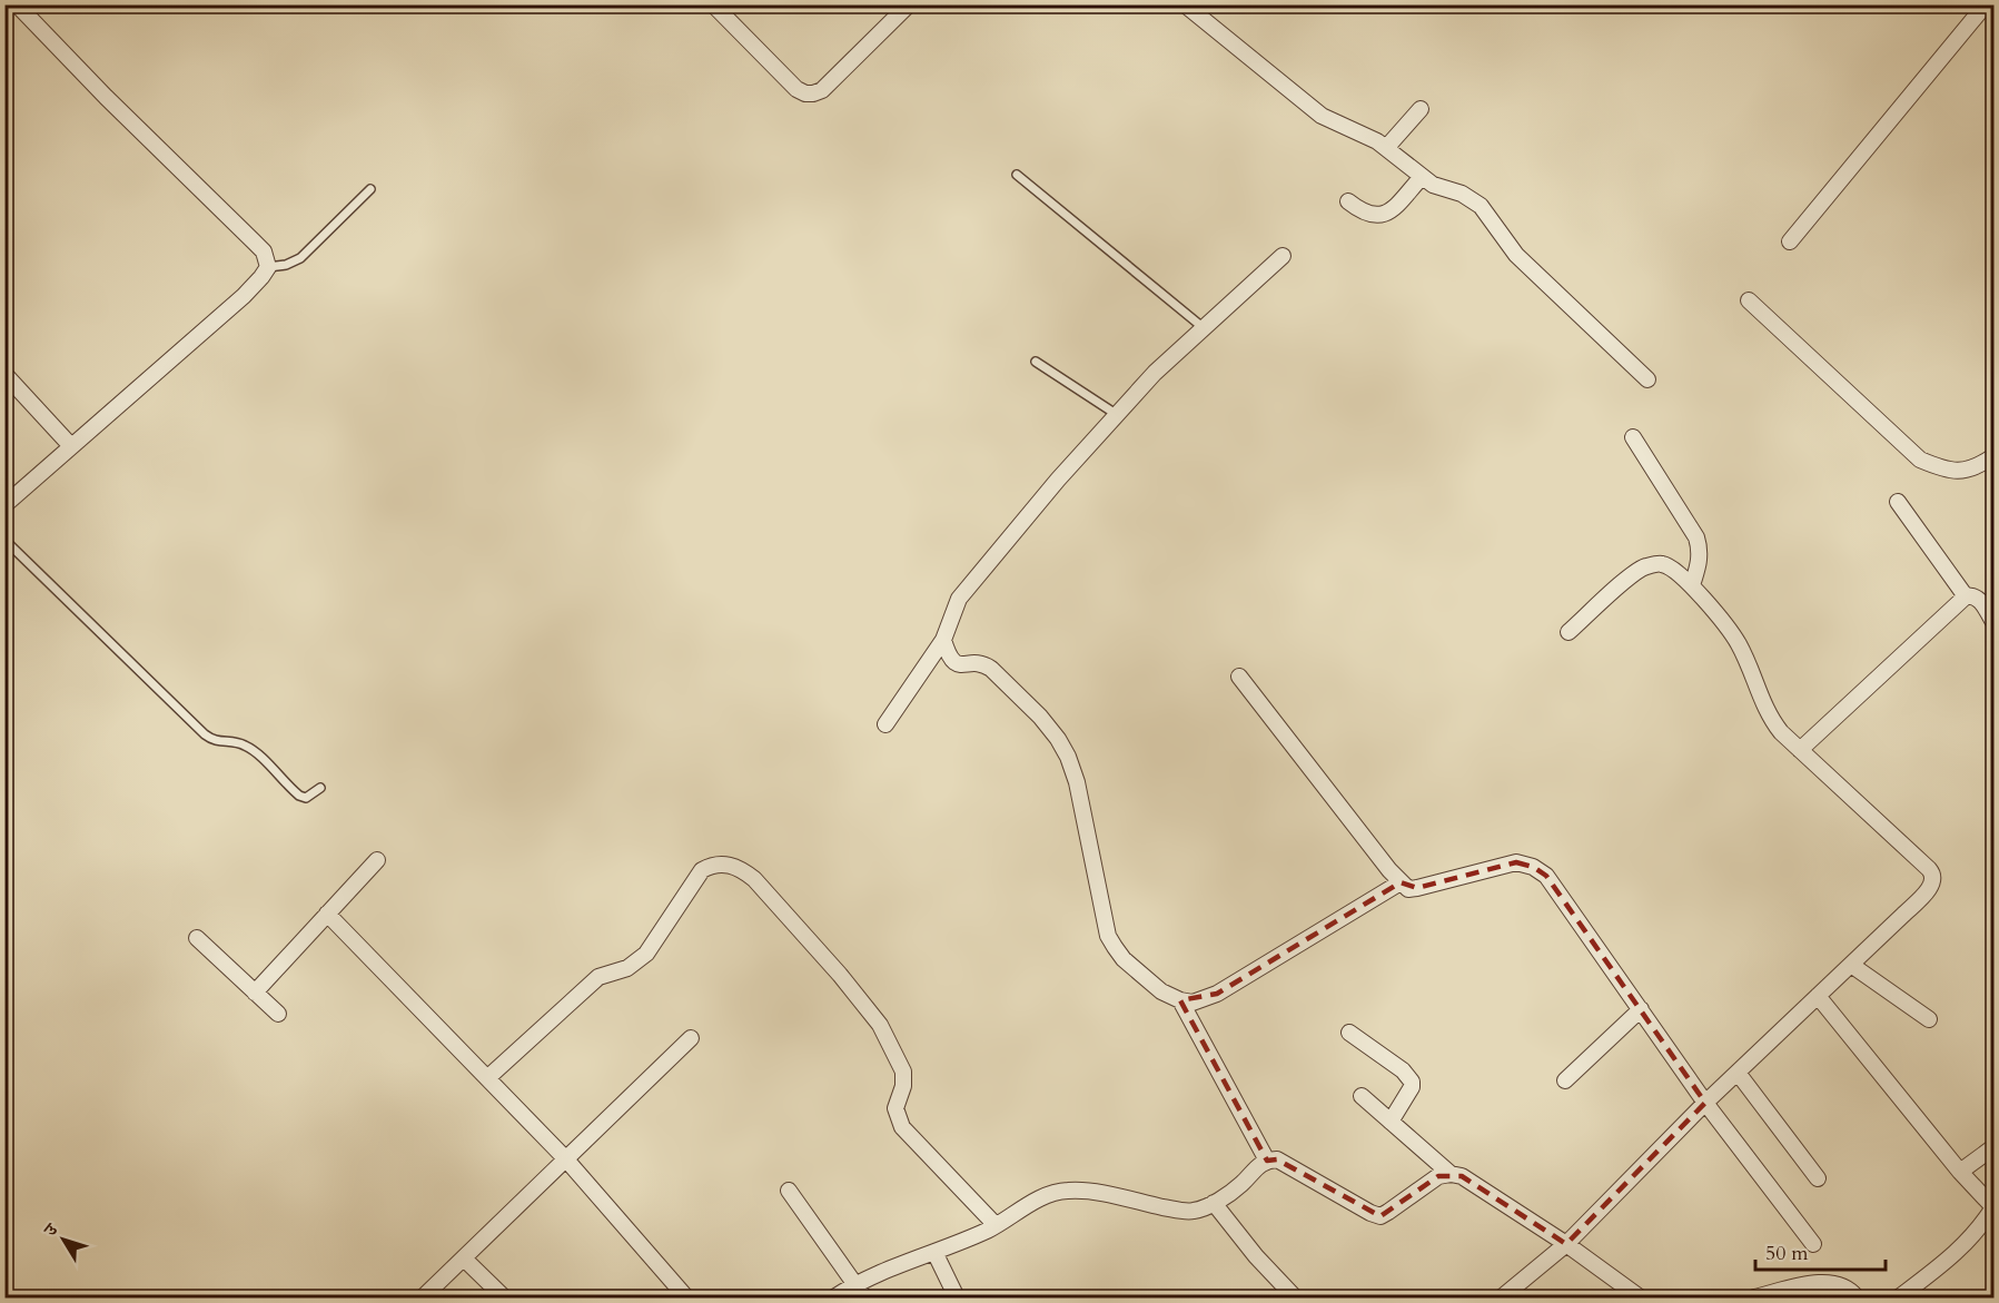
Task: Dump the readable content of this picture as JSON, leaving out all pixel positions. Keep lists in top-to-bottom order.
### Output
{
  "scale_bar": "50 m",
  "north": "top left"
}
